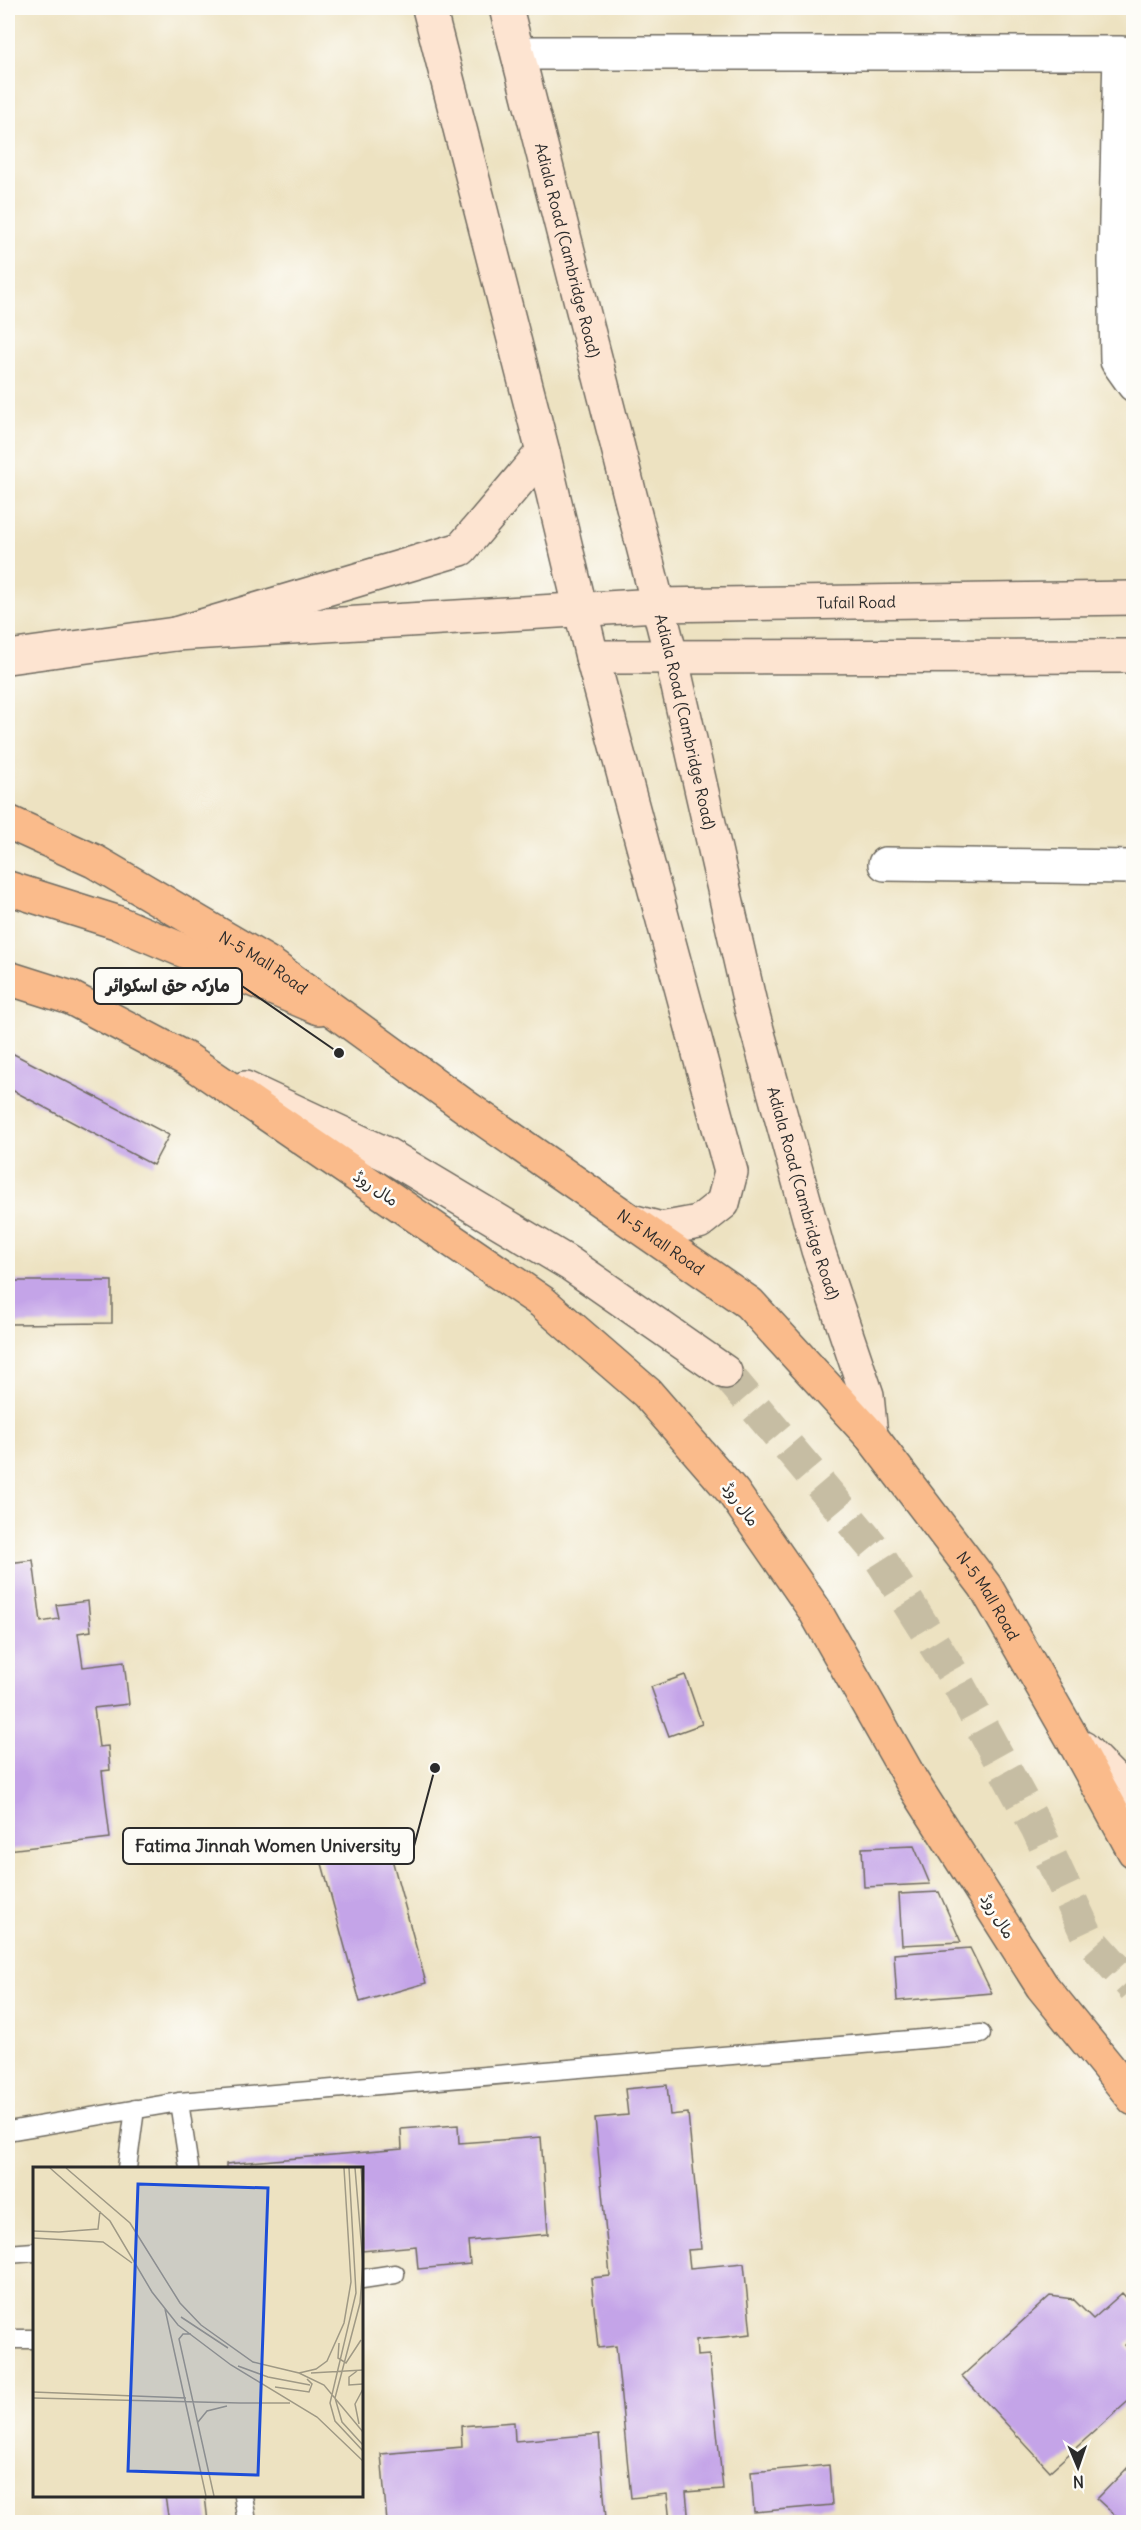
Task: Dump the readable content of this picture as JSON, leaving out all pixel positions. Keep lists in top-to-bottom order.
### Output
{
  "streets": {
    "main road": [
      "Adiala Road (Cambridge Road)",
      "Tufail Road",
      "N-5 Mall Road",
      "مال روڈ"
    ]
  },
  "crossings": [
    ["Adiala Road (Cambridge Road)", "Tufail Road"],
    ["Adiala Road (Cambridge Road)", "N-5 Mall Road"]
  ],
  "places": ["مارکہ حق اسکوائر", "Fatima Jinnah Women University"],
  "north": "bottom"
}
